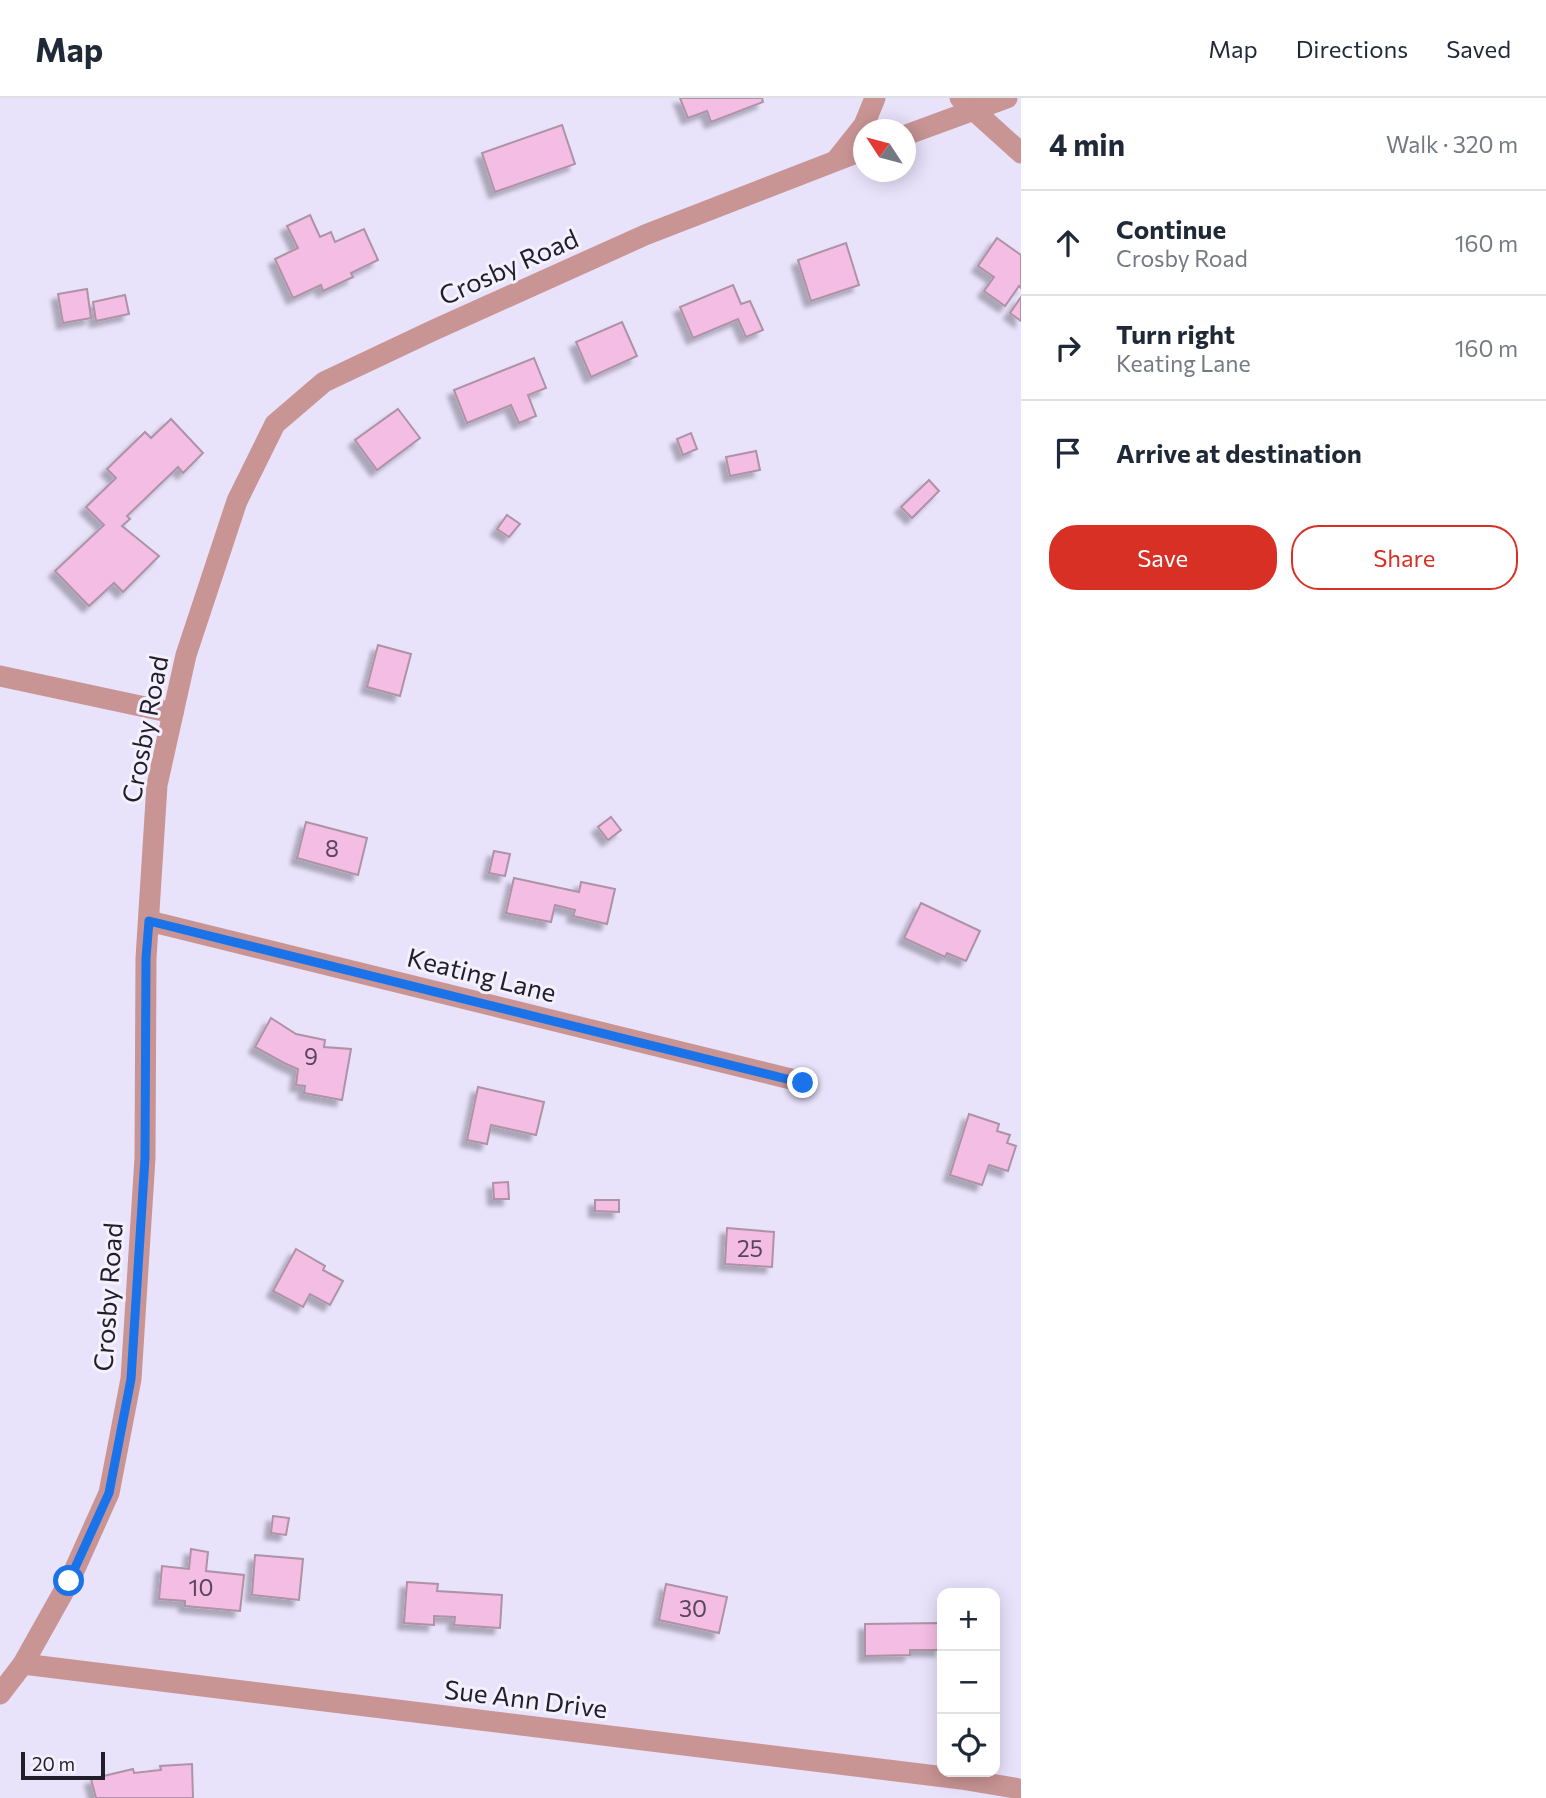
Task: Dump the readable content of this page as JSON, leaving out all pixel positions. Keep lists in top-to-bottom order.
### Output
{
  "streets": {
    "street": ["Crosby Road", "Keating Lane", "Sue Ann Drive"]
  },
  "crossings": [
    ["Crosby Road", "Keating Lane"],
    ["Crosby Road", "Sue Ann Drive"]
  ],
  "house_numbers": [
    "8",
    "9",
    "25",
    "10",
    "30"
  ],
  "scale_bar": "20 m",
  "north": "top left",
  "page": {
    "header": "Map",
    "nav": ["Map", "Directions", "Saved"],
    "heading": ["4 min", "Walk · 320 m"],
    "list": [
      ["Continue", "Crosby Road", "160 m"],
      ["Turn right", "Keating Lane", "160 m"],
      "Arrive at destination"
    ],
    "buttons": ["Save", "Share"],
    "map_buttons": ["+", "−"],
    "scale": "20 m"
  }
}
